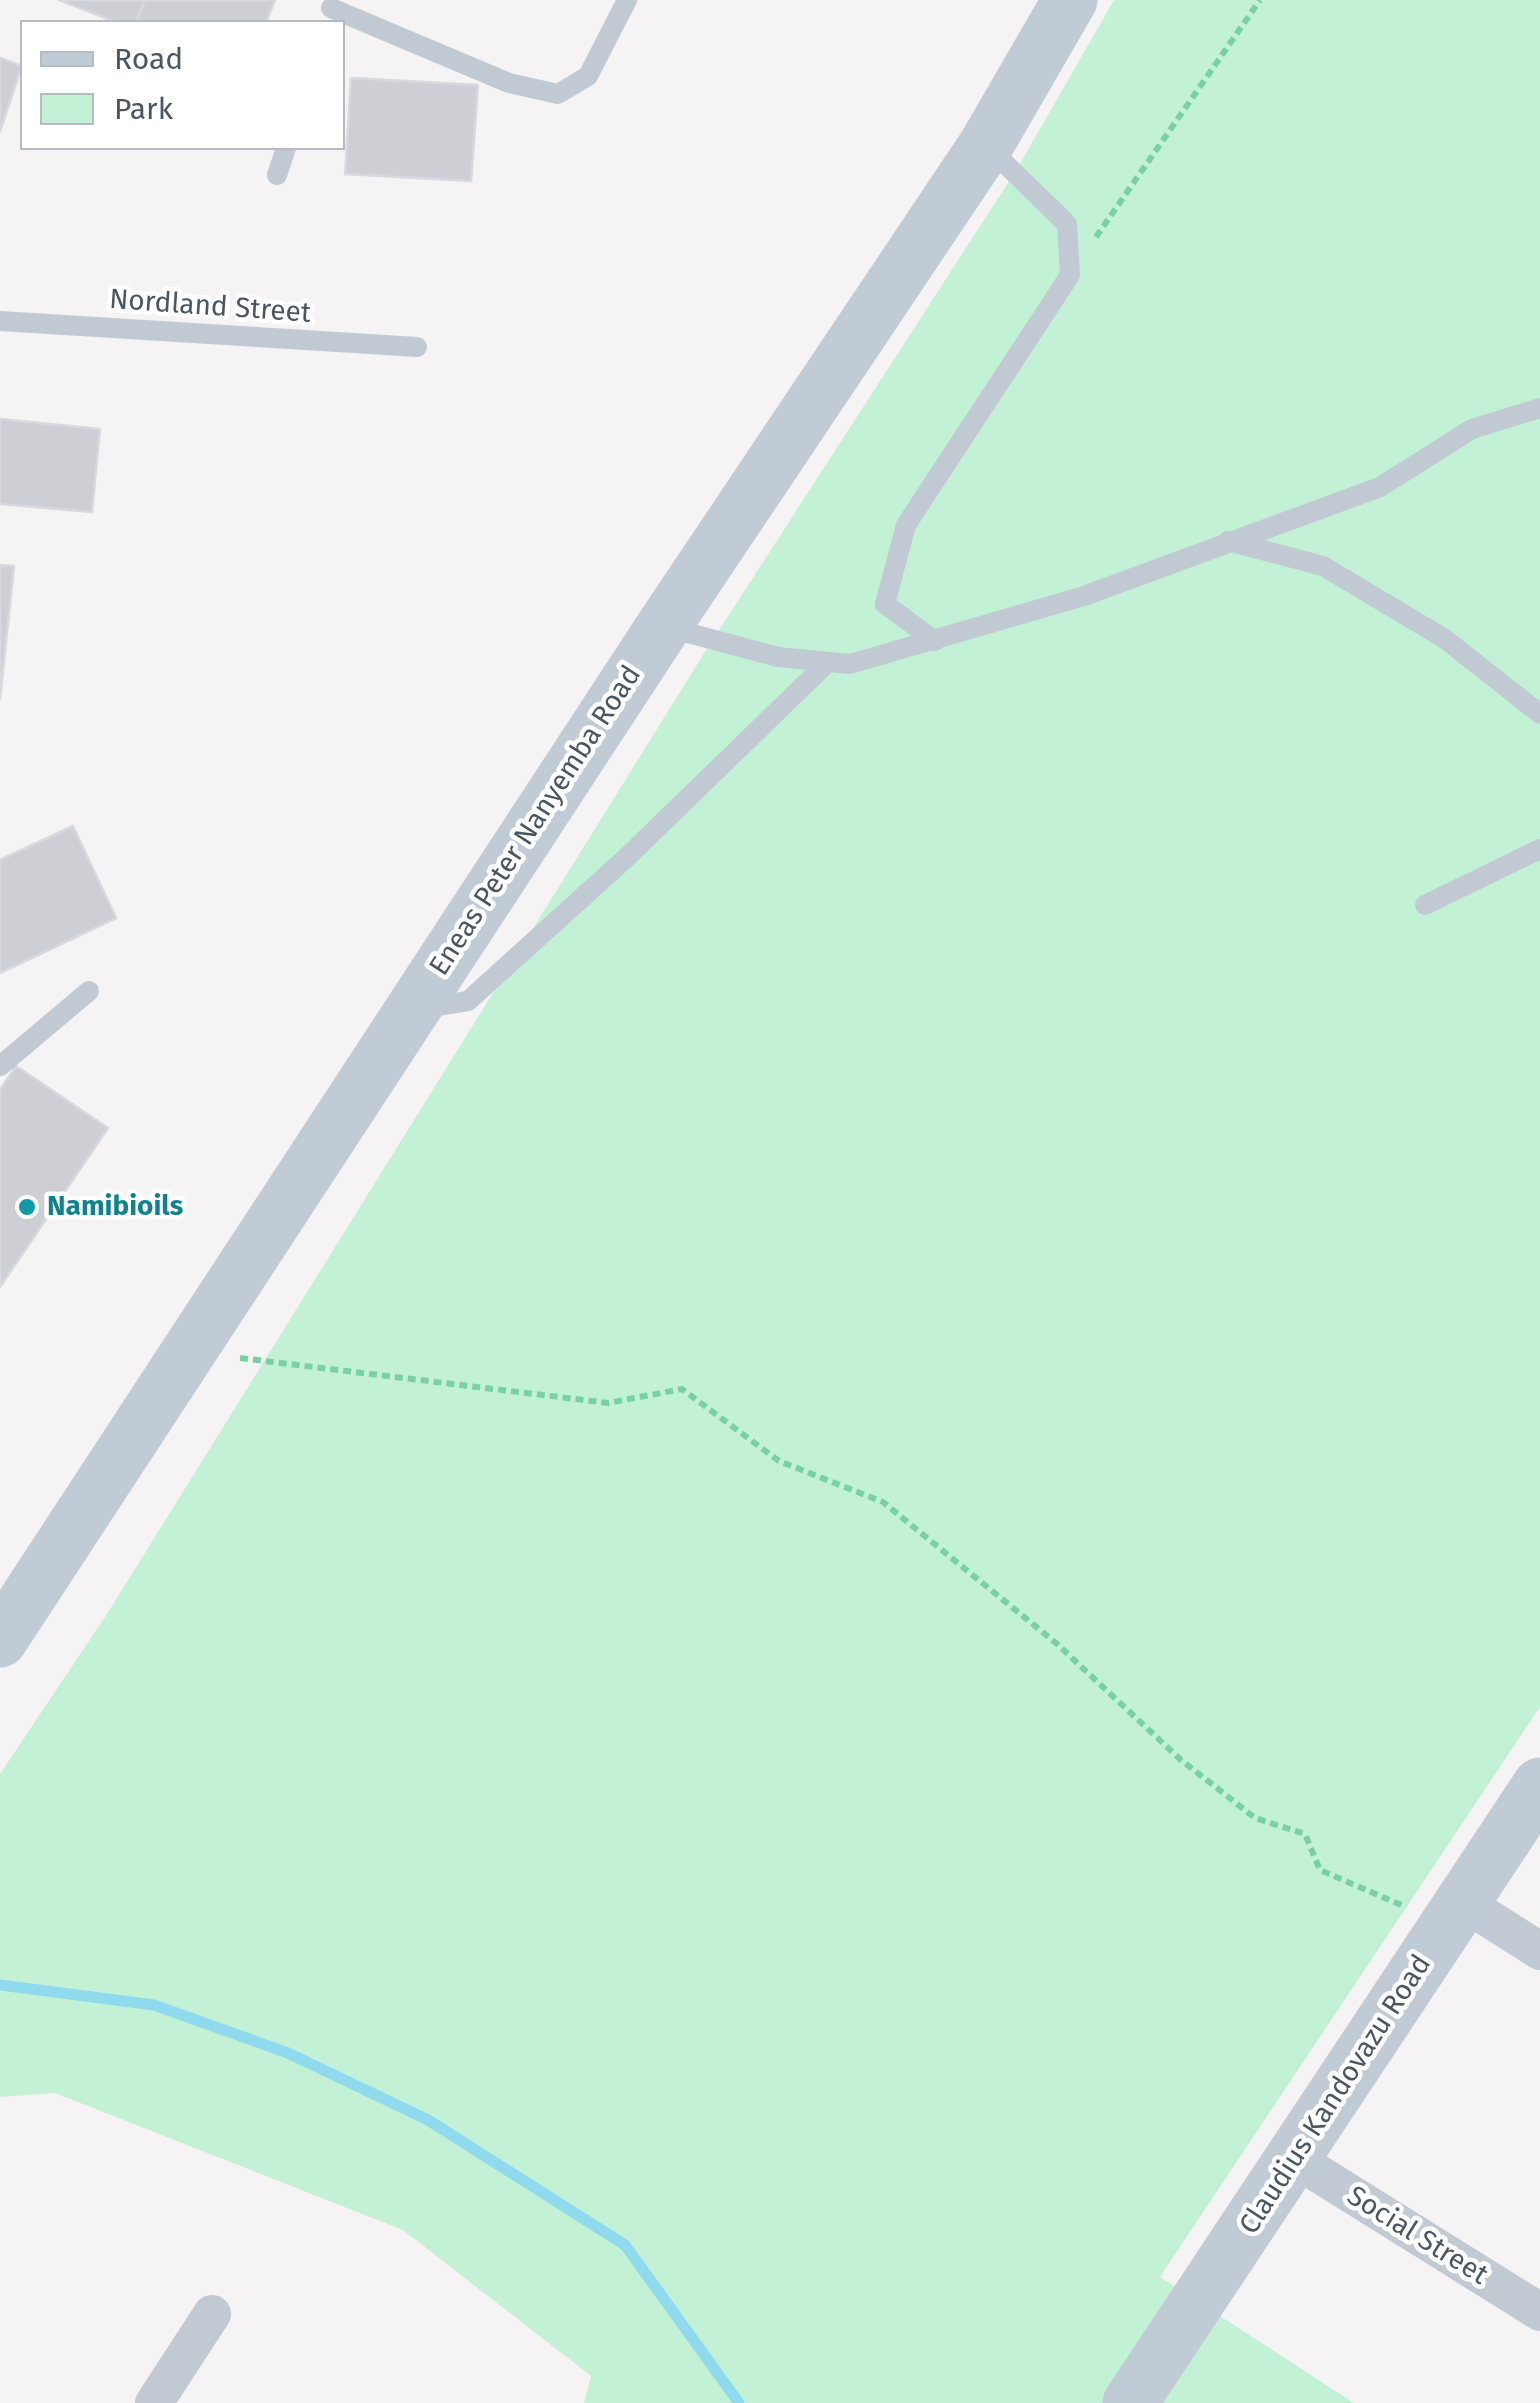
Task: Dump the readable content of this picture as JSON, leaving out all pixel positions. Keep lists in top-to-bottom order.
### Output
{
  "streets": {
    "main road": ["Eneas Peter Nanyemba Road", "Claudius Kandovazu Road"],
    "street": ["Social Street"],
    "lane": ["Nordland Street"]
  },
  "crossings": [
    ["Claudius Kandovazu Road", "Social Street"]
  ],
  "places": ["Namibioils"],
  "legend": ["Road", "Park"]
}
